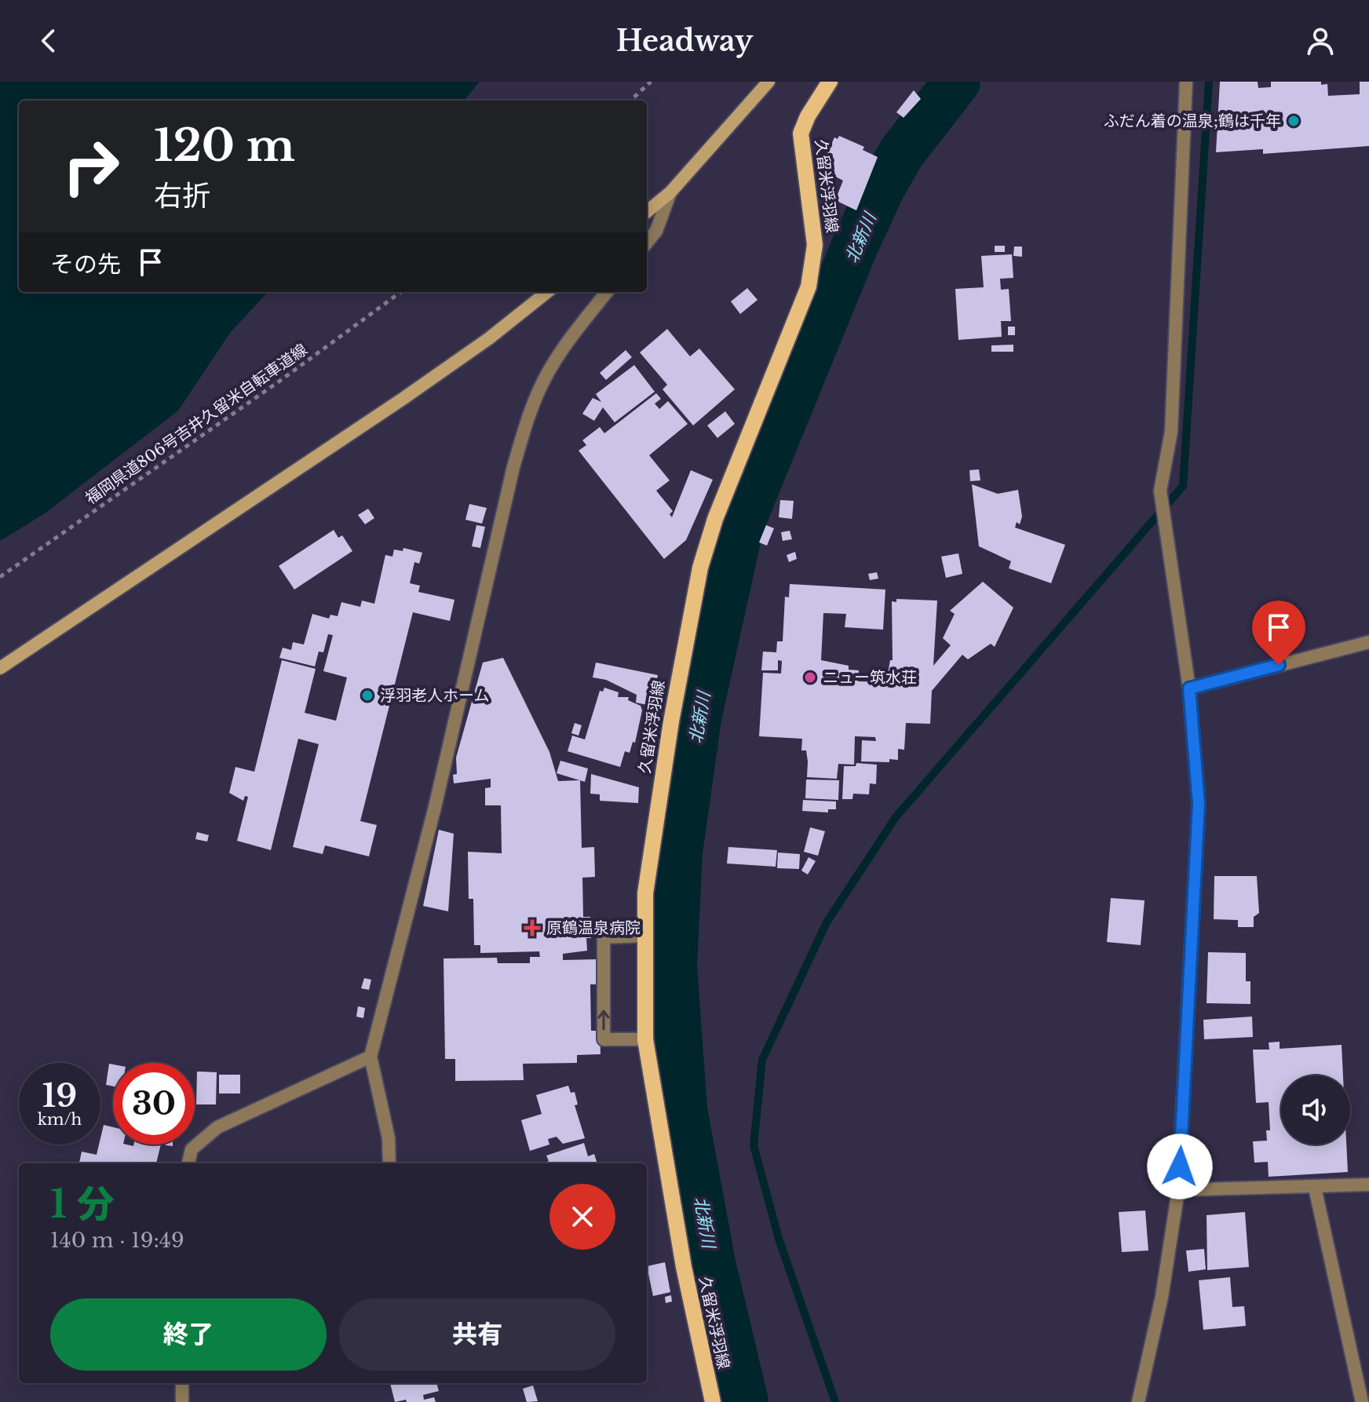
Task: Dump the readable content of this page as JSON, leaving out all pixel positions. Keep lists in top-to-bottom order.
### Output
{
  "streets": {
    "main road": ["久留米浮羽線"],
    "path": ["福岡県道806号吉井久留米自転車道線"]
  },
  "water": ["北新川"],
  "places": {
    "other": ["ふだん着の温泉;鶴は千年", "ニュー筑水荘", "浮羽老人ホーム"],
    "health": ["原鶴温泉病院"]
  },
  "page": {
    "header": "Headway",
    "turn": ["120 m", "右折"],
    "then": "その先",
    "speed": "19 km/h",
    "limit": "30",
    "heading": ["1 分", "140 m · 19:49"],
    "buttons": ["終了", "共有"]
  }
}
